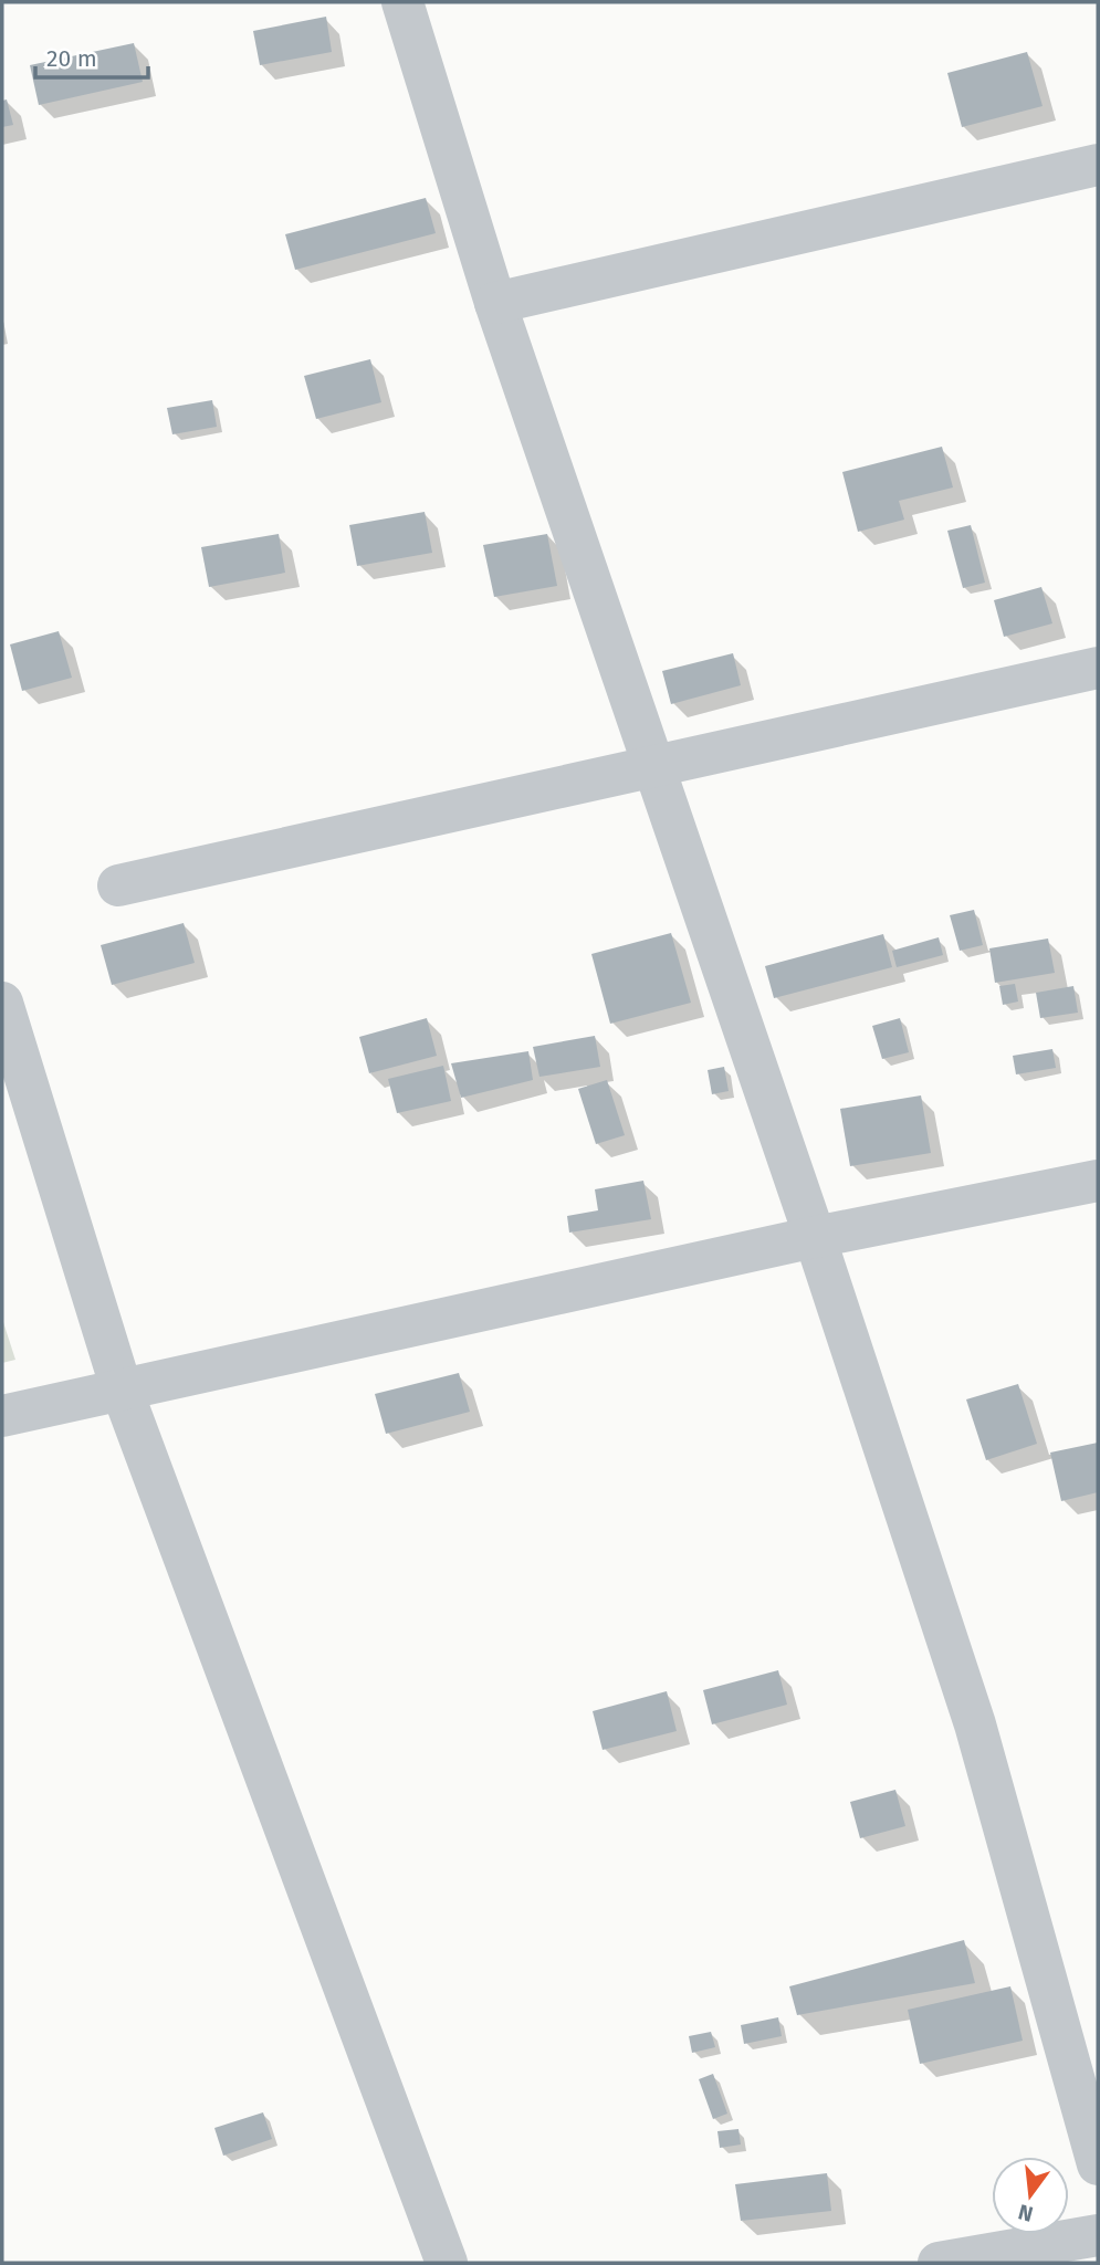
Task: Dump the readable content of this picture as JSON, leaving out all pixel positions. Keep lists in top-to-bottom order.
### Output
{
  "scale_bar": "20 m",
  "north": "bottom"
}
